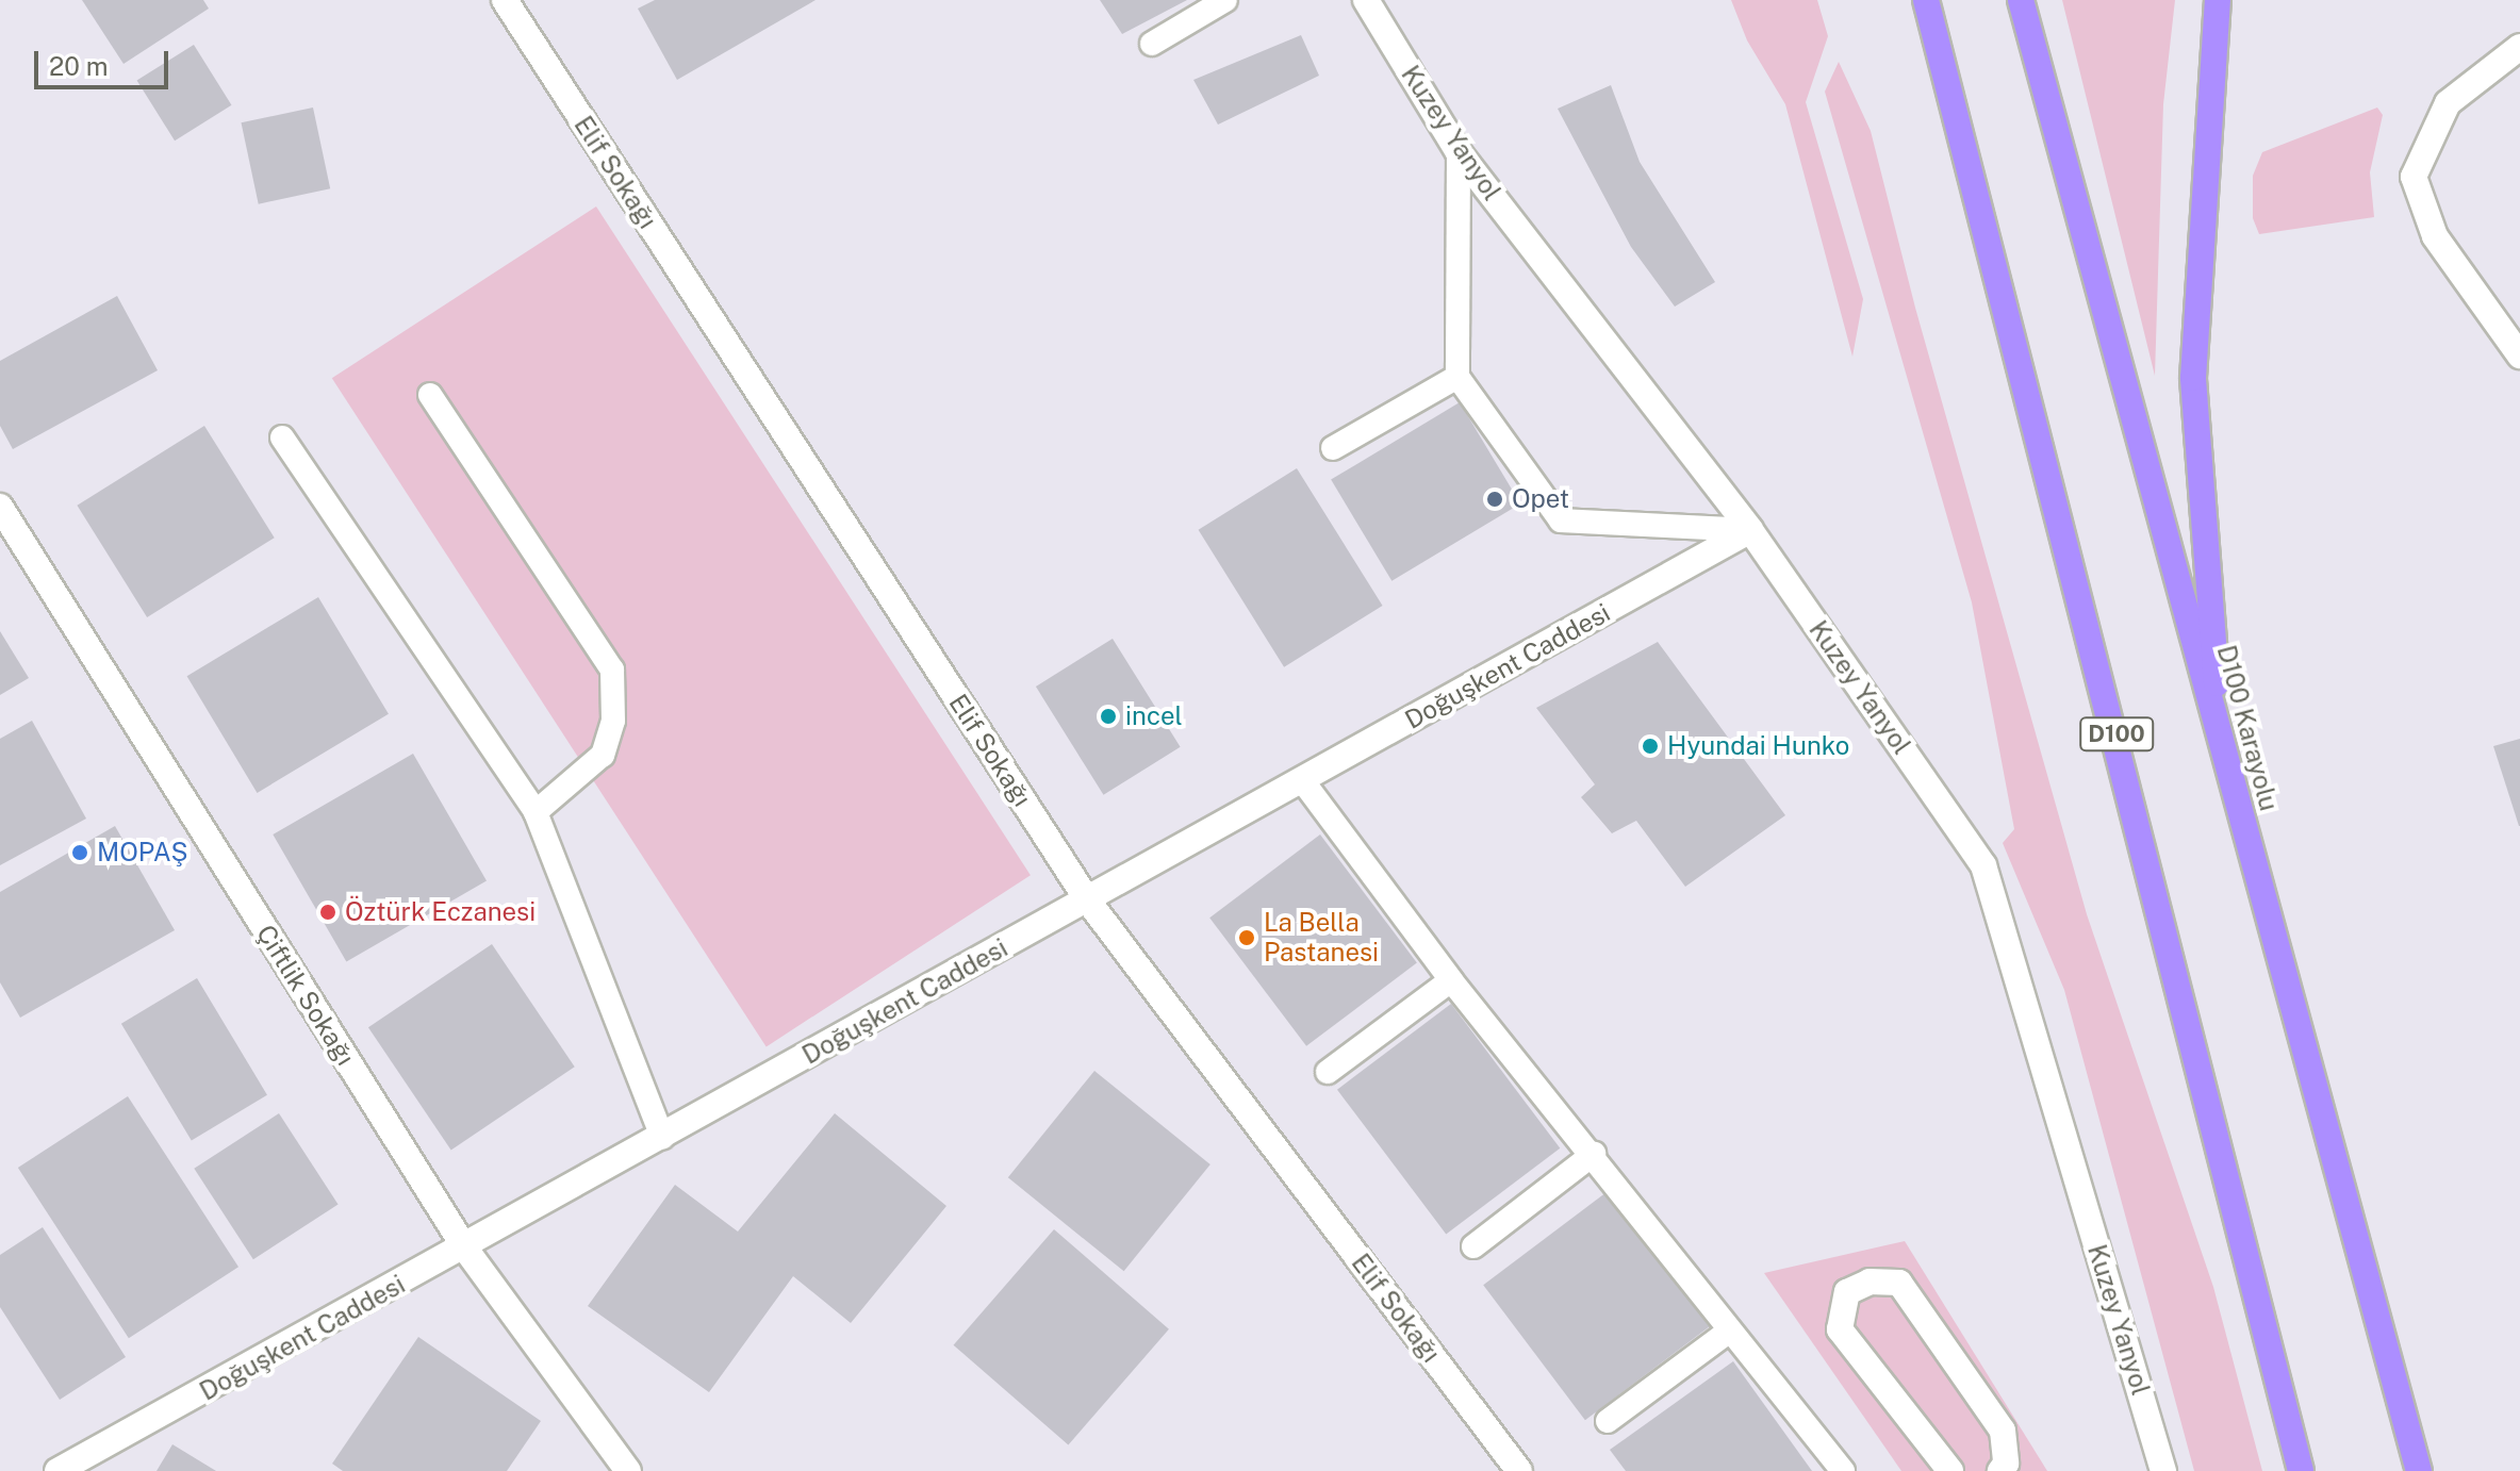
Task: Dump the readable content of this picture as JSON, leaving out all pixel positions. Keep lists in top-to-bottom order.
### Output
{
  "streets": {
    "highway": ["D100 Karayolu", "D100"],
    "street": [
      "Kuzey Yanyol",
      "Elif Sokağı",
      "Doğuşkent Caddesi",
      "Çiftlik Sokağı"
    ]
  },
  "crossings": [
    ["Kuzey Yanyol", "Doğuşkent Caddesi"],
    ["Elif Sokağı", "Doğuşkent Caddesi"],
    ["Doğuşkent Caddesi", "Çiftlik Sokağı"]
  ],
  "places": [
    "Opet",
    "incel",
    "Hyundai Hunko",
    "MOPAŞ",
    "Öztürk Eczanesi",
    "La Bella Pastanesi"
  ],
  "scale_bar": "20 m"
}
